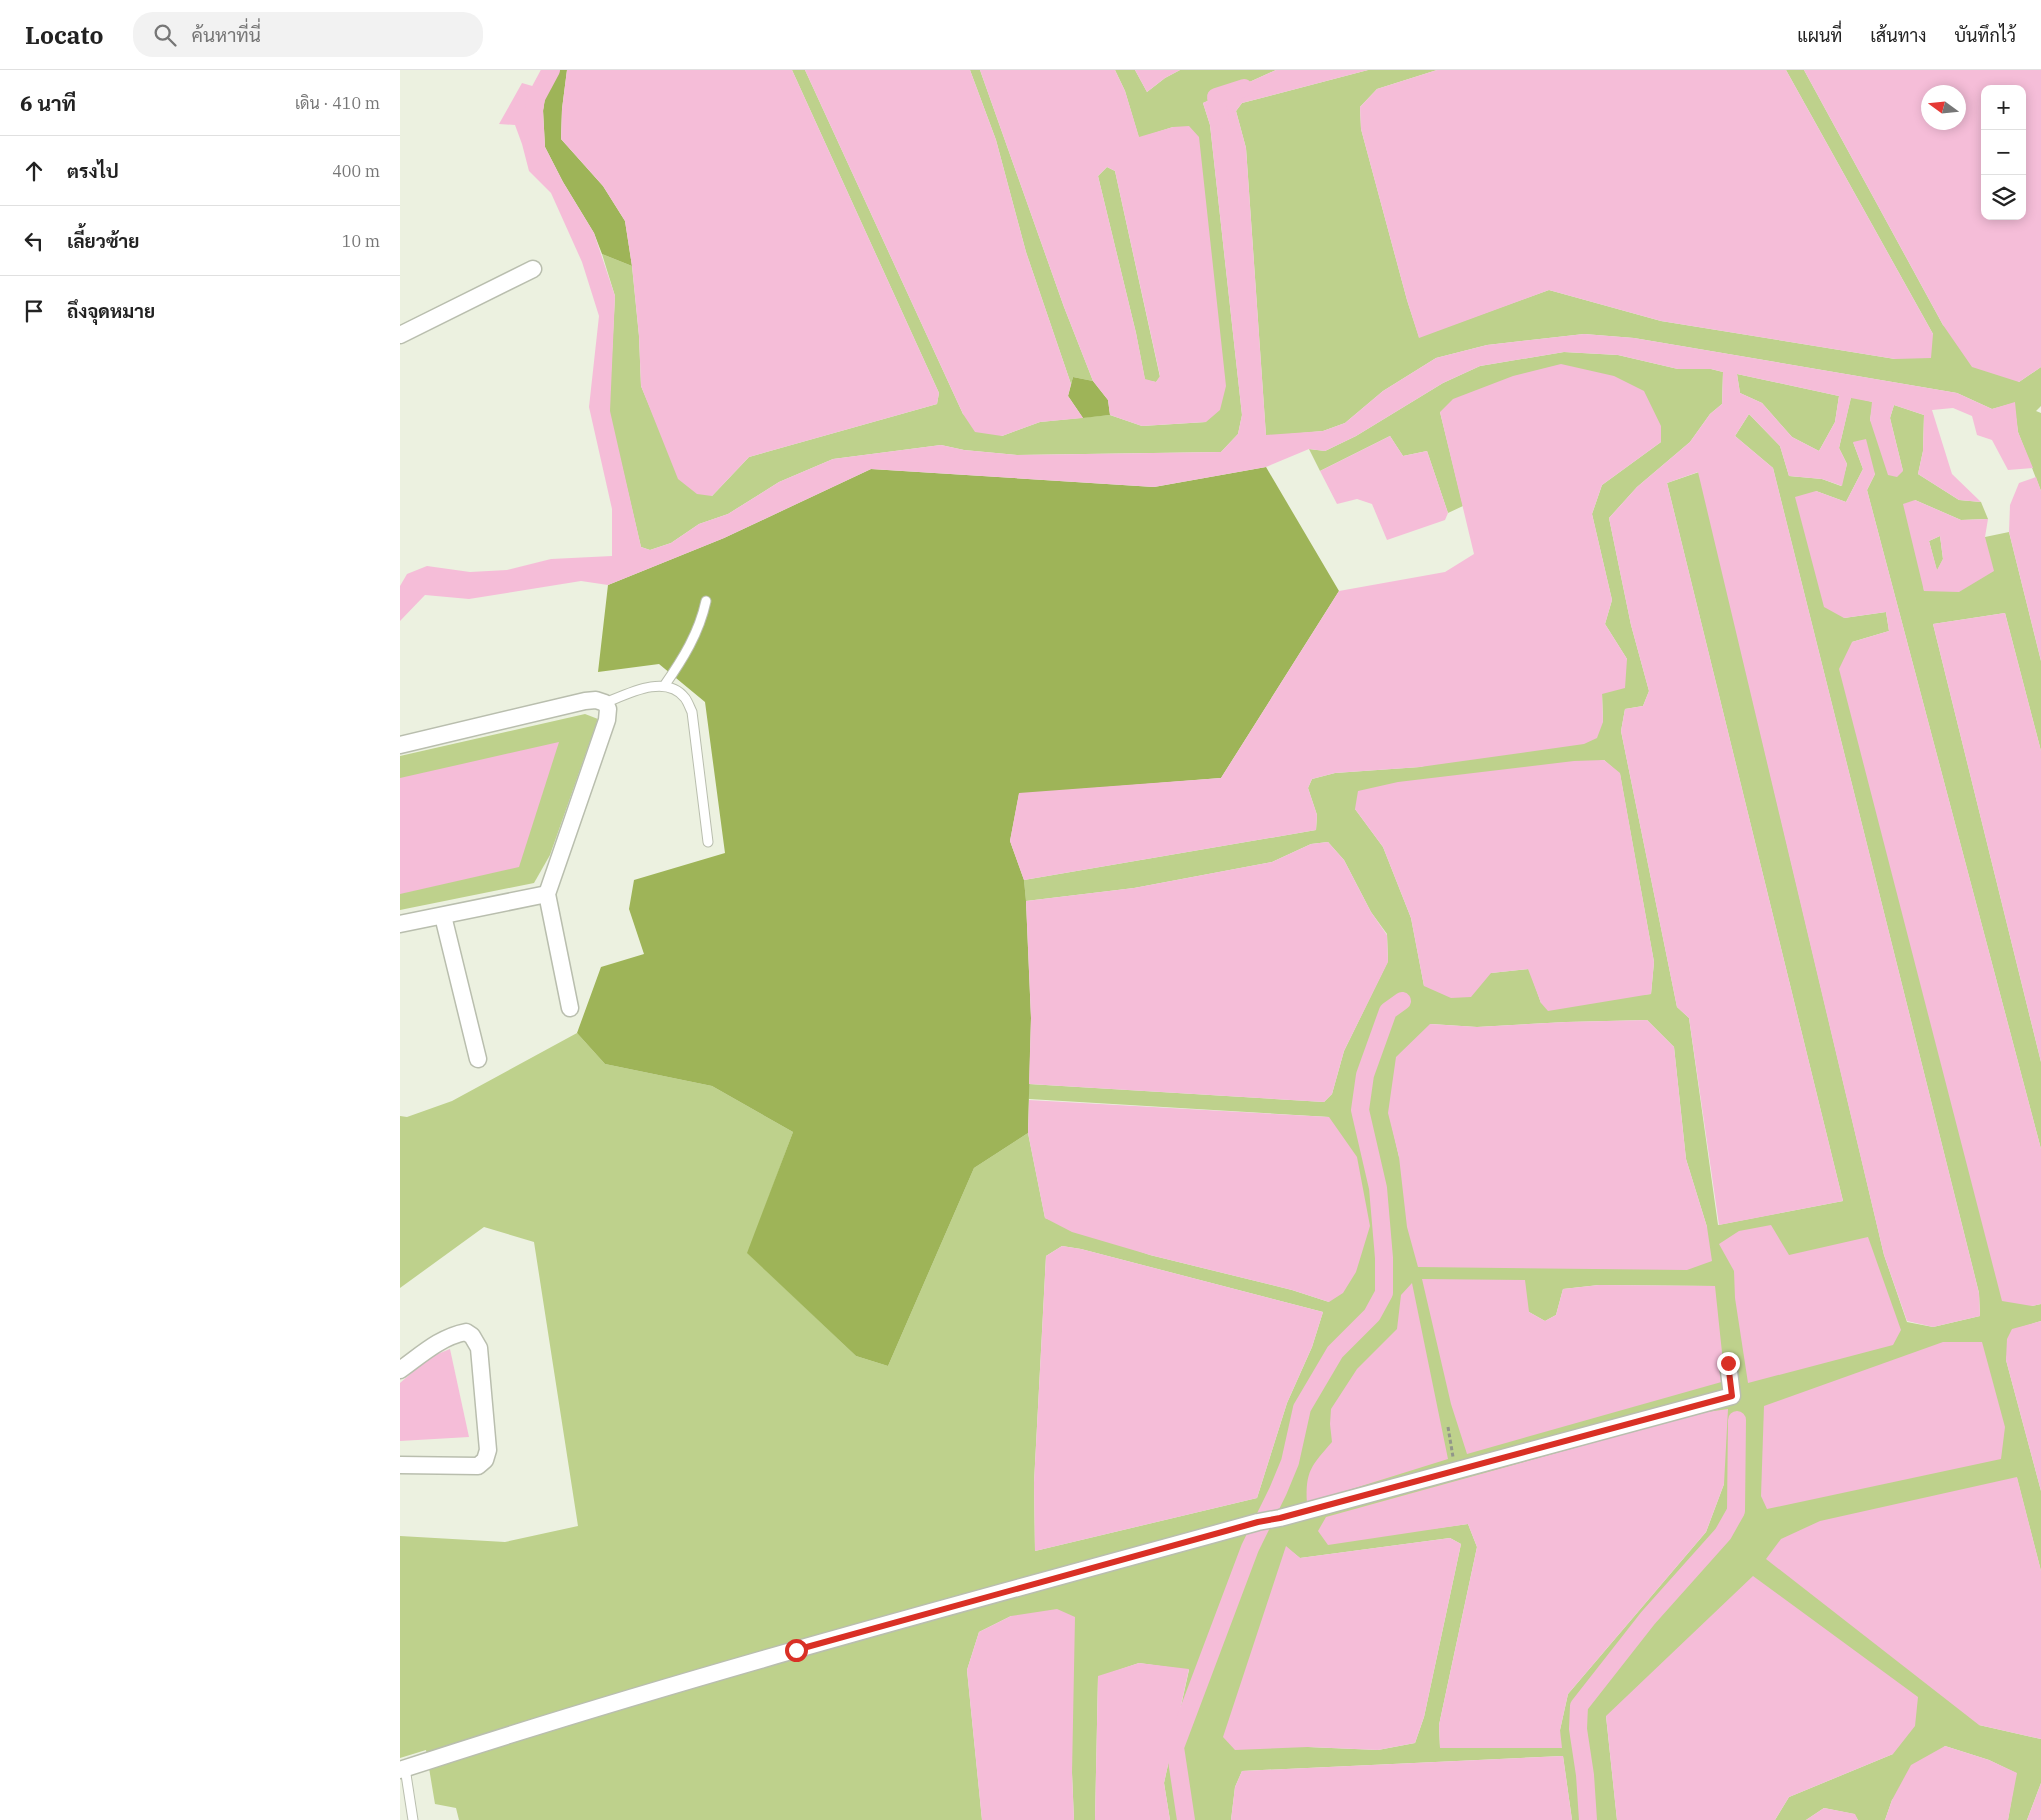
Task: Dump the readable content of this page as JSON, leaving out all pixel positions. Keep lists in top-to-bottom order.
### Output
{
  "north": "left",
  "page": {
    "header": "Locato",
    "search": "ค้นหาที่นี่",
    "nav": ["แผนที่", "เส้นทาง", "บันทึกไว้"],
    "heading": ["6 นาที", "เดิน · 410 m"],
    "map_buttons": ["+", "−"],
    "list": [
      ["ตรงไป", "400 m"],
      ["เลี้ยวซ้าย", "10 m"],
      "ถึงจุดหมาย"
    ]
  }
}
